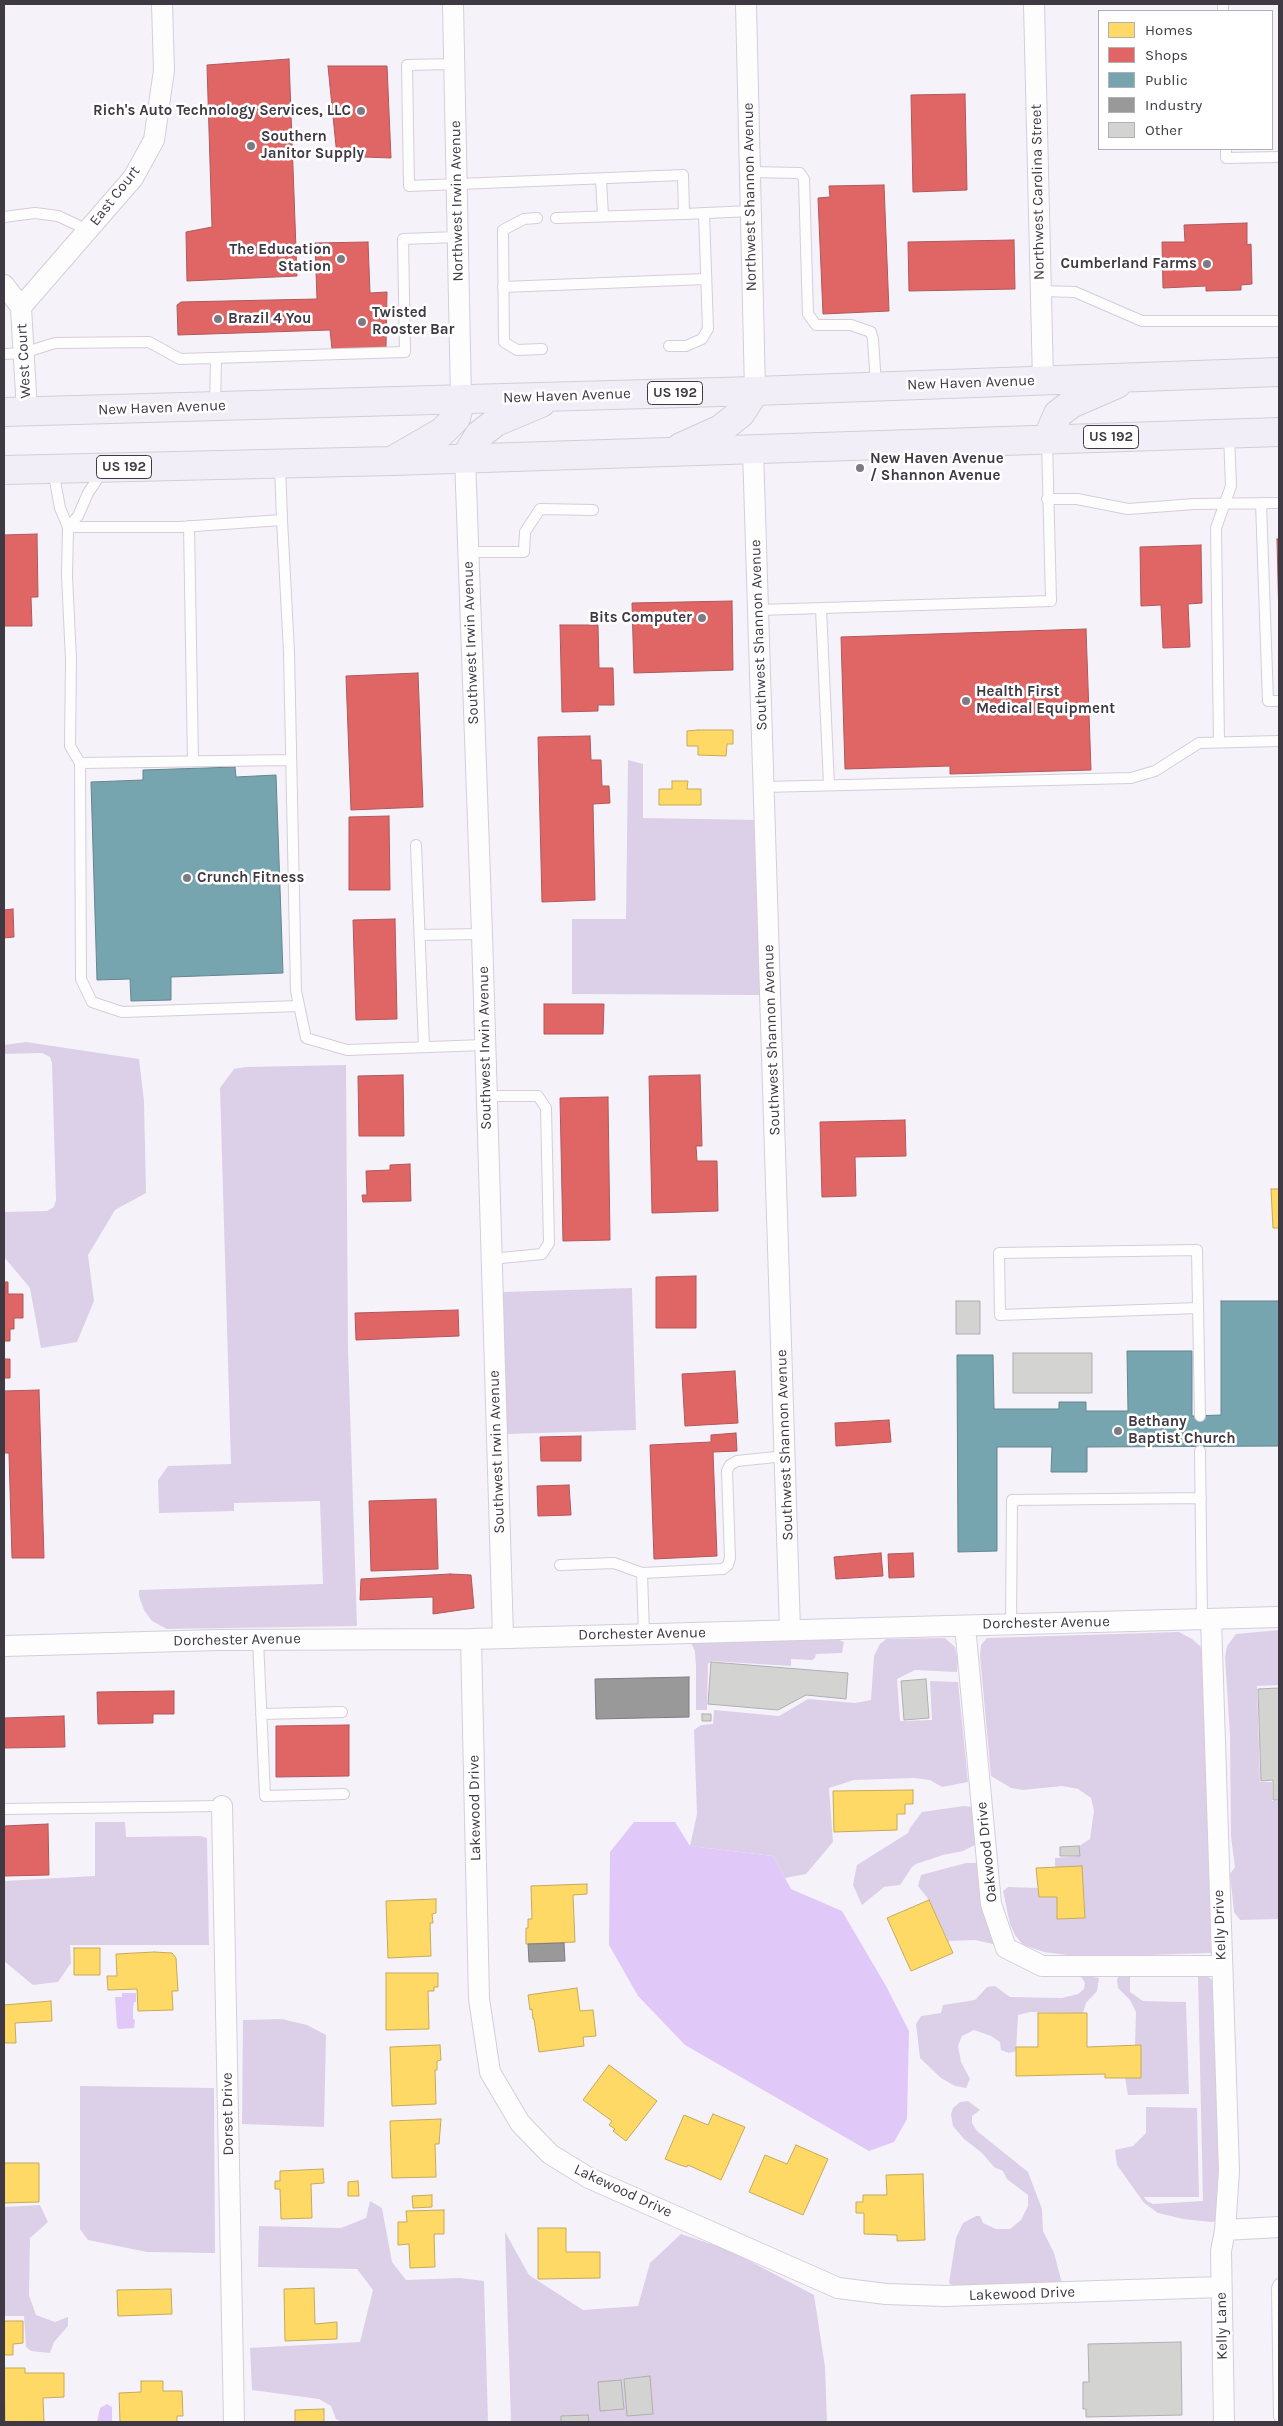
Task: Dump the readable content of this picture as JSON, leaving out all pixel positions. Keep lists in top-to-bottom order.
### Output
{
  "streets": {
    "main road": ["New Haven Avenue", "US 192"],
    "street": [
      "Northwest Carolina Street",
      "East Court",
      "Northwest Shannon Avenue",
      "Northwest Irwin Avenue",
      "West Court",
      "Southwest Shannon Avenue",
      "Southwest Irwin Avenue",
      "Dorchester Avenue",
      "Lakewood Drive",
      "Oakwood Drive",
      "Kelly Drive",
      "Dorset Drive",
      "Kelly Lane"
    ]
  },
  "crossings": [
    ["Northwest Carolina Street", "New Haven Avenue"],
    ["East Court", "West Court"],
    ["Northwest Shannon Avenue", "New Haven Avenue"],
    ["Northwest Irwin Avenue", "New Haven Avenue"],
    ["West Court", "New Haven Avenue"],
    ["US 192", "Southwest Shannon Avenue"],
    ["US 192", "Southwest Irwin Avenue"],
    ["Southwest Shannon Avenue", "Dorchester Avenue"],
    ["Southwest Irwin Avenue", "Dorchester Avenue"],
    ["Dorchester Avenue", "Lakewood Drive"],
    ["Dorchester Avenue", "Oakwood Drive"],
    ["Dorchester Avenue", "Kelly Drive"],
    ["Lakewood Drive", "Kelly Lane"],
    ["Oakwood Drive", "Kelly Drive"],
    ["Kelly Drive", "Kelly Lane"]
  ],
  "places": [
    "Rich's Auto Technology Services, LLC",
    "Southern Janitor Supply",
    "The Education Station",
    "Cumberland Farms",
    "Brazil 4 You",
    "Twisted Rooster Bar",
    "New Haven Avenue / Shannon Avenue",
    "Bits Computer",
    "Health First Medical Equipment",
    "Crunch Fitness",
    "Bethany Baptist Church"
  ],
  "legend": [
    "Homes",
    "Shops",
    "Public",
    "Industry",
    "Other"
  ]
}
